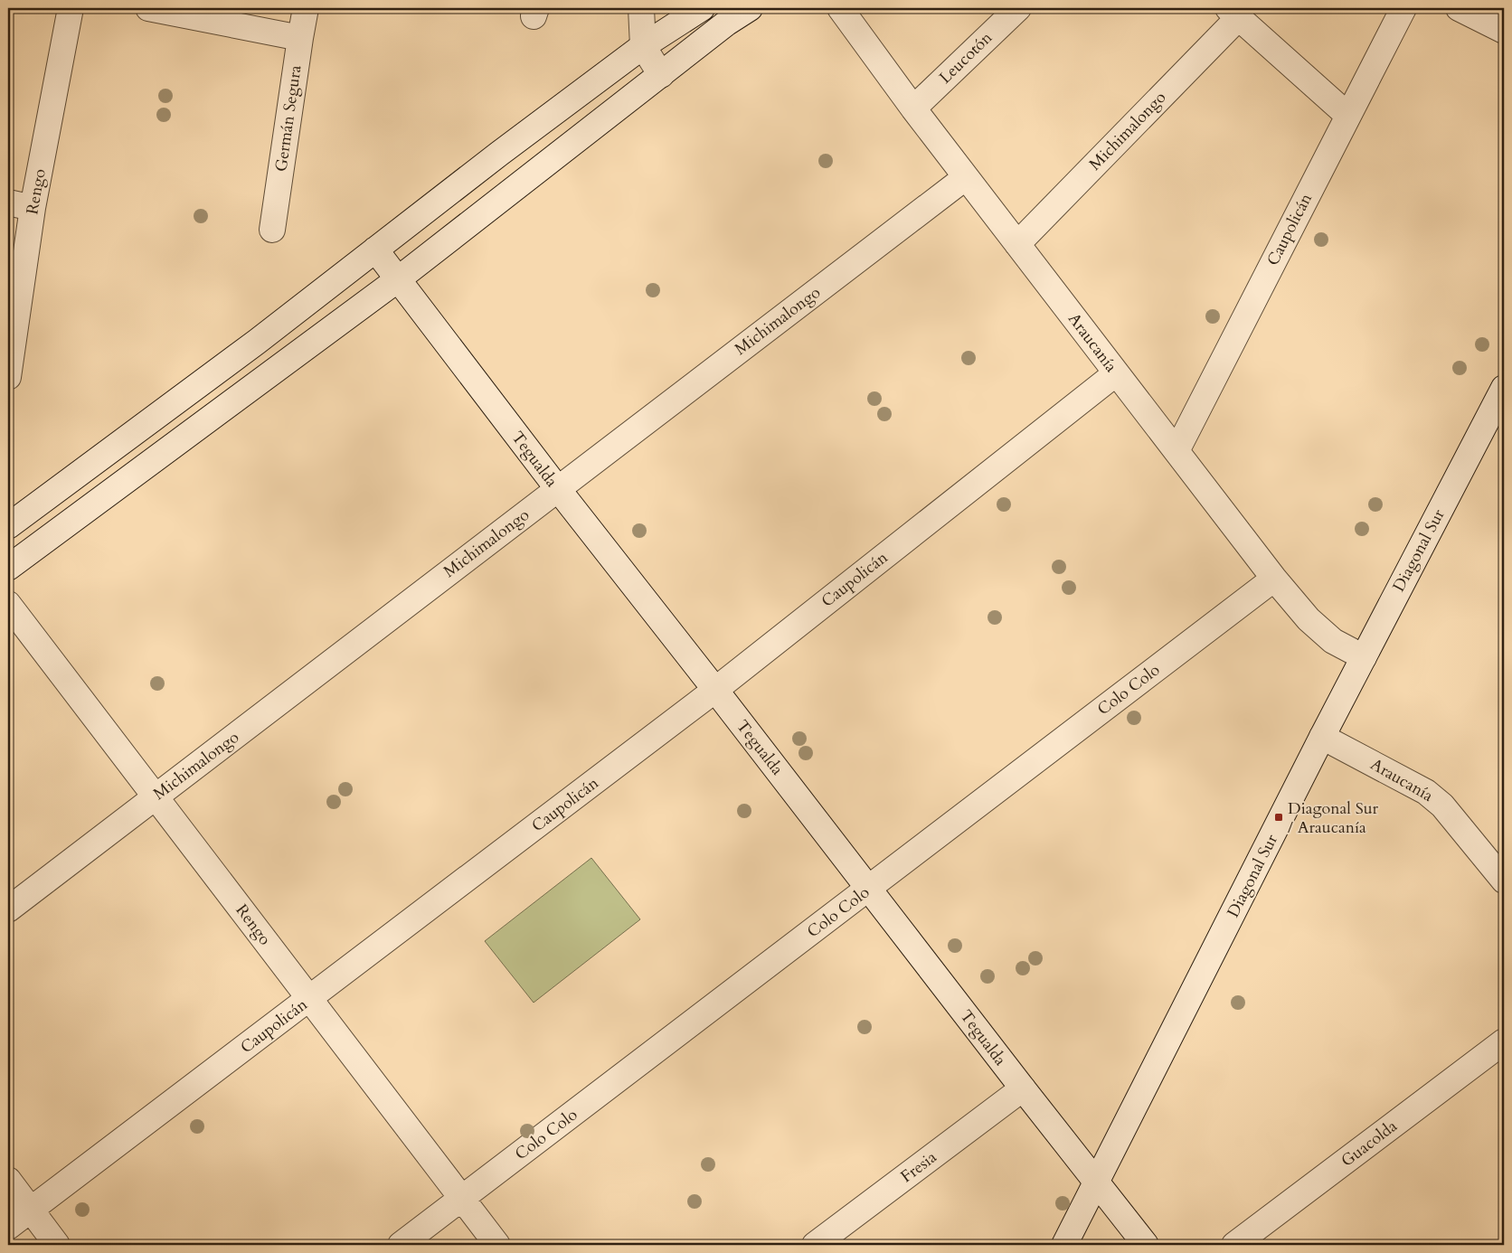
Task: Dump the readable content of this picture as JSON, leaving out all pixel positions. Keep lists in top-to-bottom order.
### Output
{
  "streets": {
    "street": [
      "Leucotón",
      "Germán Segura",
      "Michimalongo",
      "Rengo",
      "Caupolicán",
      "Araucanía",
      "Tegualda",
      "Diagonal Sur",
      "Colo Colo",
      "Guacolda",
      "Fresia"
    ]
  },
  "crossings": [
    ["Leucotón", "Araucanía"],
    ["Michimalongo", "Rengo"],
    ["Michimalongo", "Araucanía"],
    ["Michimalongo", "Tegualda"],
    ["Rengo", "Caupolicán"],
    ["Rengo", "Colo Colo"],
    ["Caupolicán", "Araucanía"],
    ["Caupolicán", "Tegualda"],
    ["Araucanía", "Diagonal Sur"],
    ["Araucanía", "Colo Colo"],
    ["Tegualda", "Diagonal Sur"],
    ["Tegualda", "Colo Colo"],
    ["Tegualda", "Fresia"]
  ],
  "places": {
    "transit": ["Diagonal Sur / Araucanía"]
  }
}
